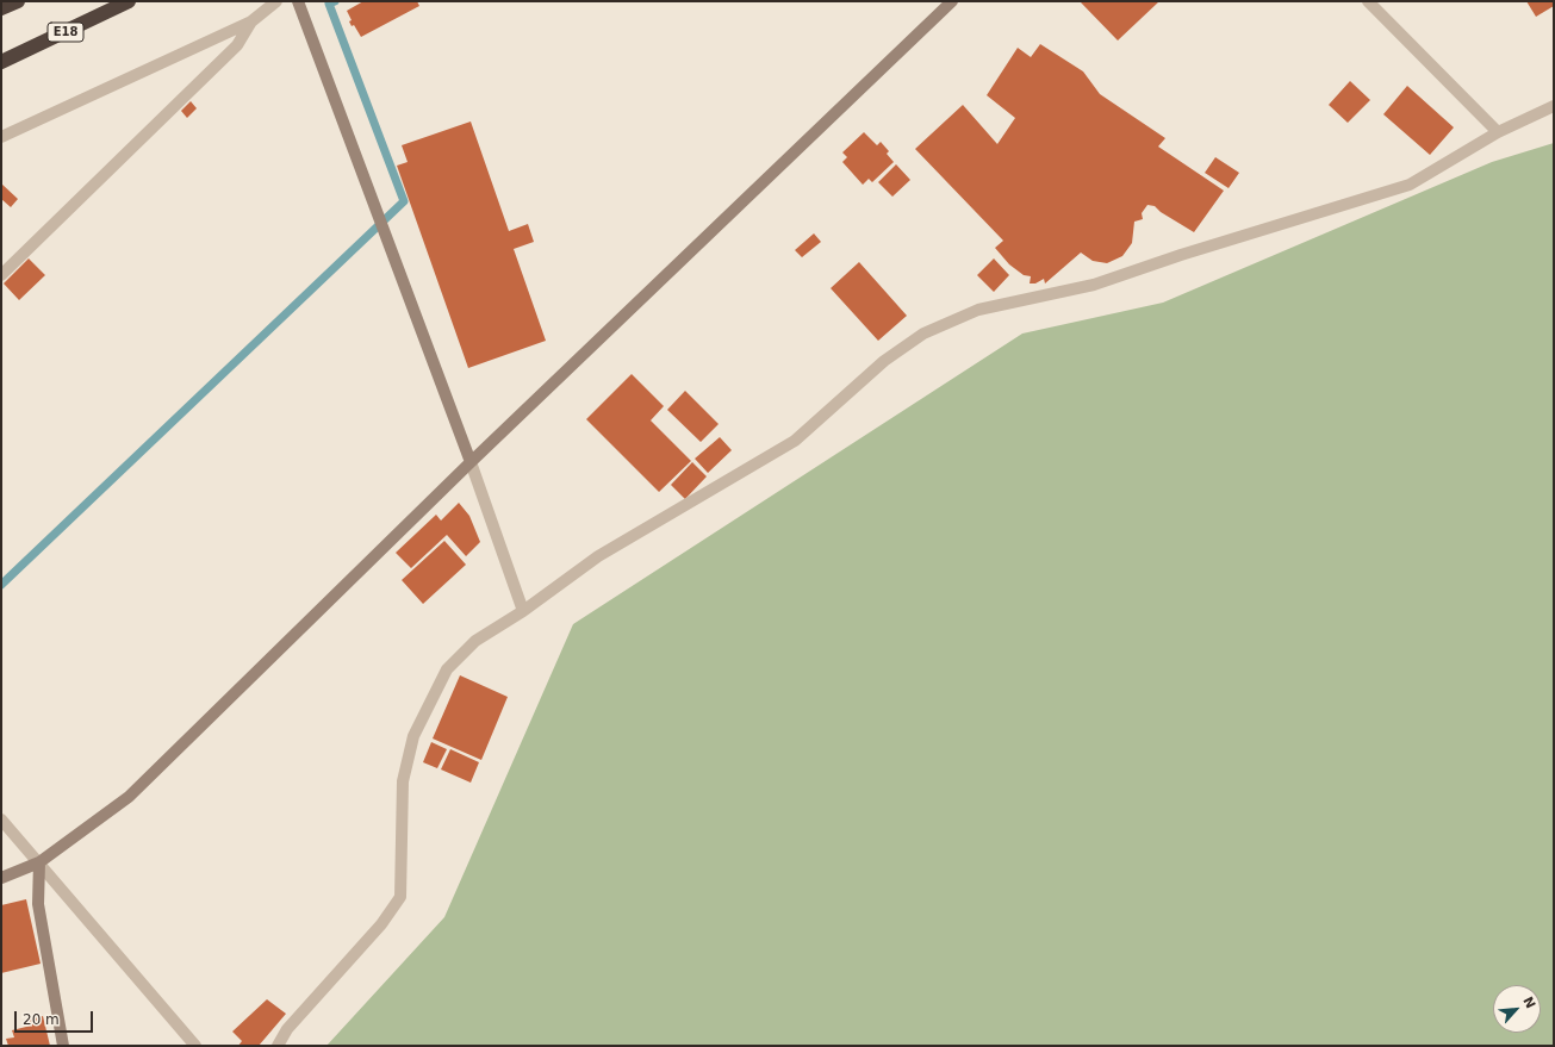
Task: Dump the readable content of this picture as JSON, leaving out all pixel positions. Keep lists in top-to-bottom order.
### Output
{
  "streets": {
    "highway": ["E18"]
  },
  "scale_bar": "20 m",
  "north": "top right"
}
